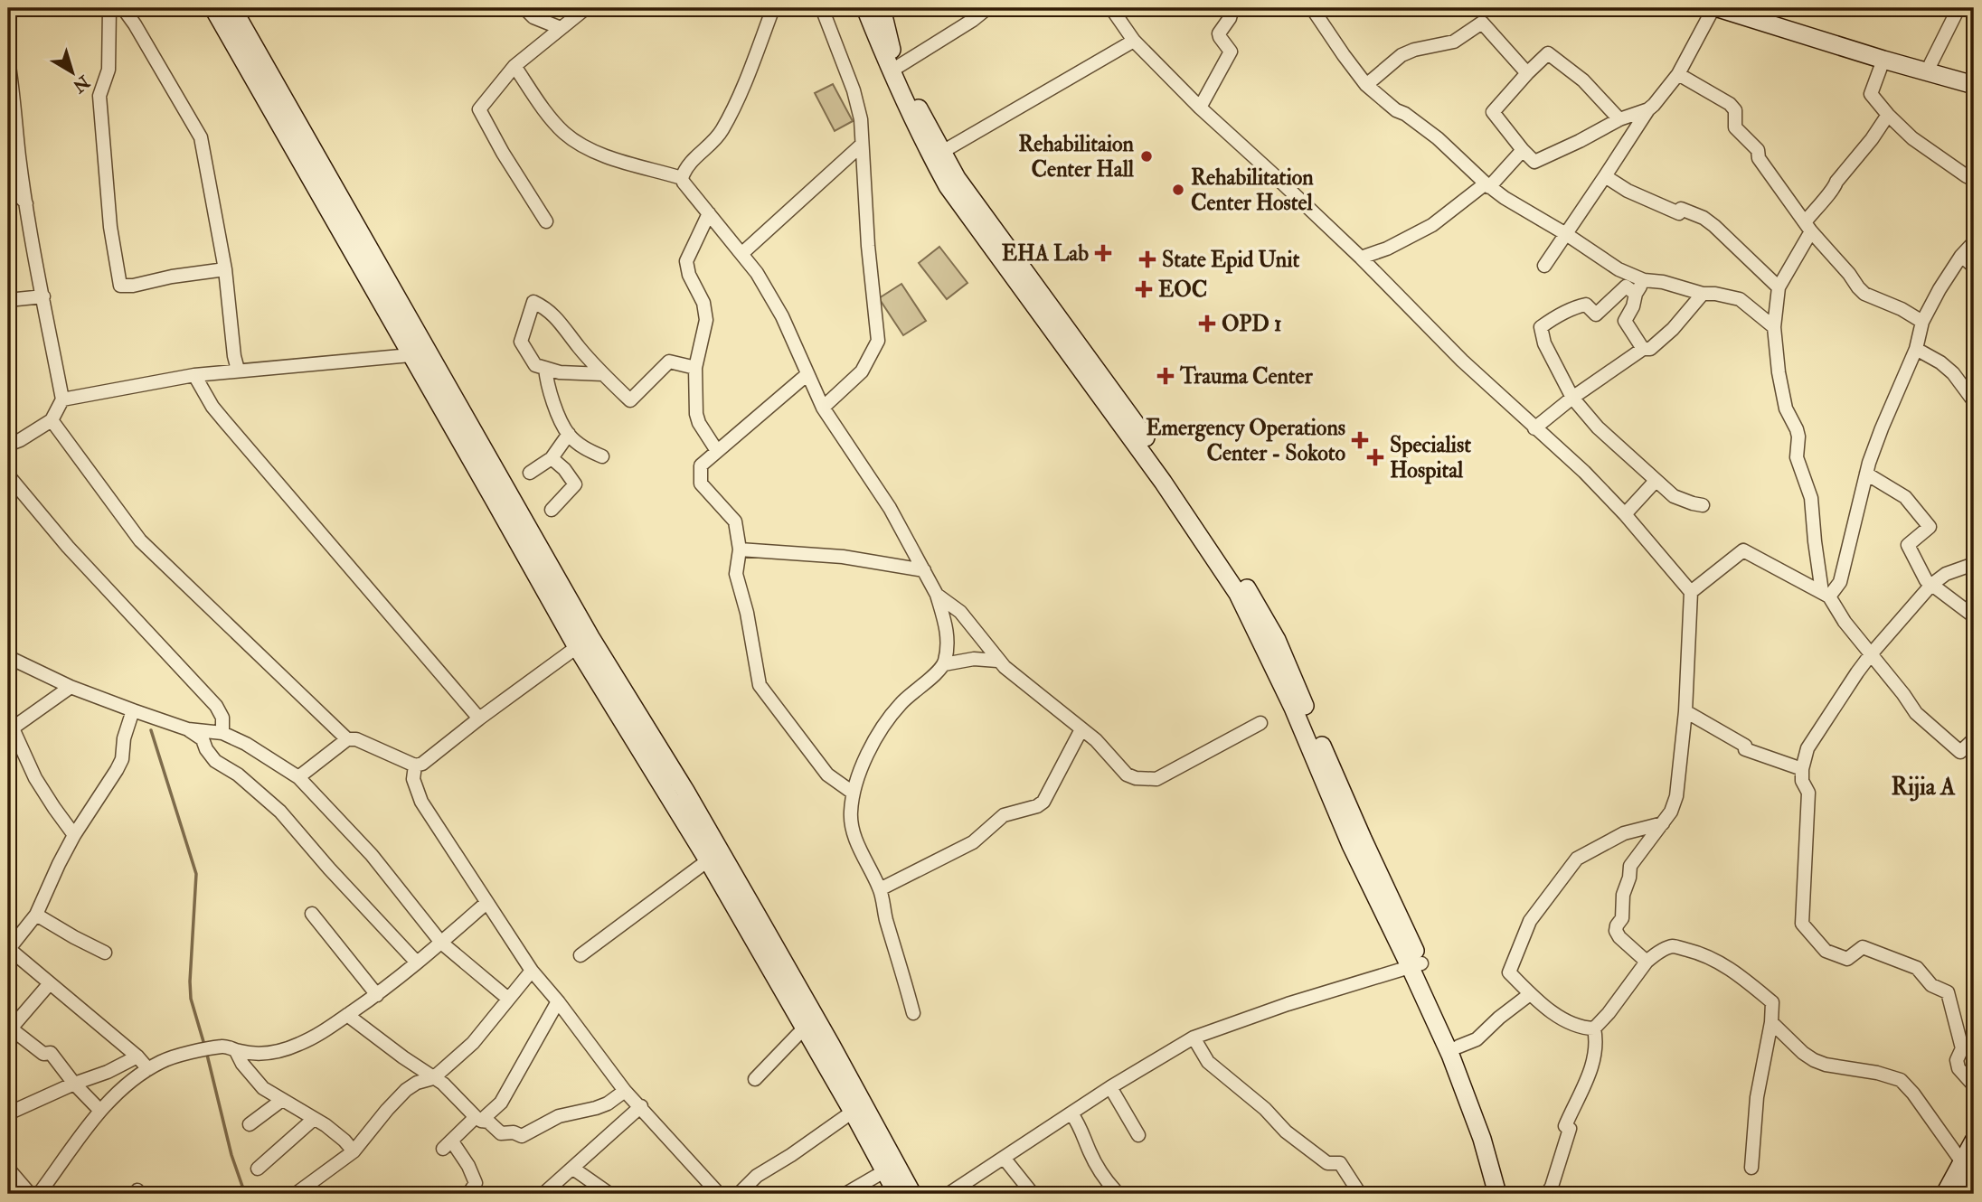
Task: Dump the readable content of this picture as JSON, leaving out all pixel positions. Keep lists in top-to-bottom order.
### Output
{
  "districts": ["Rijia A"],
  "places": {
    "other": ["Rehabilitaion Center Hall", "Rehabilitation Center Hostel"],
    "health": [
      "EHA Lab",
      "State Epid Unit",
      "EOC",
      "OPD 1",
      "Trauma Center",
      "Emergency Operations Center - Sokoto",
      "Specialist Hospital"
    ]
  },
  "north": "bottom right"
}
